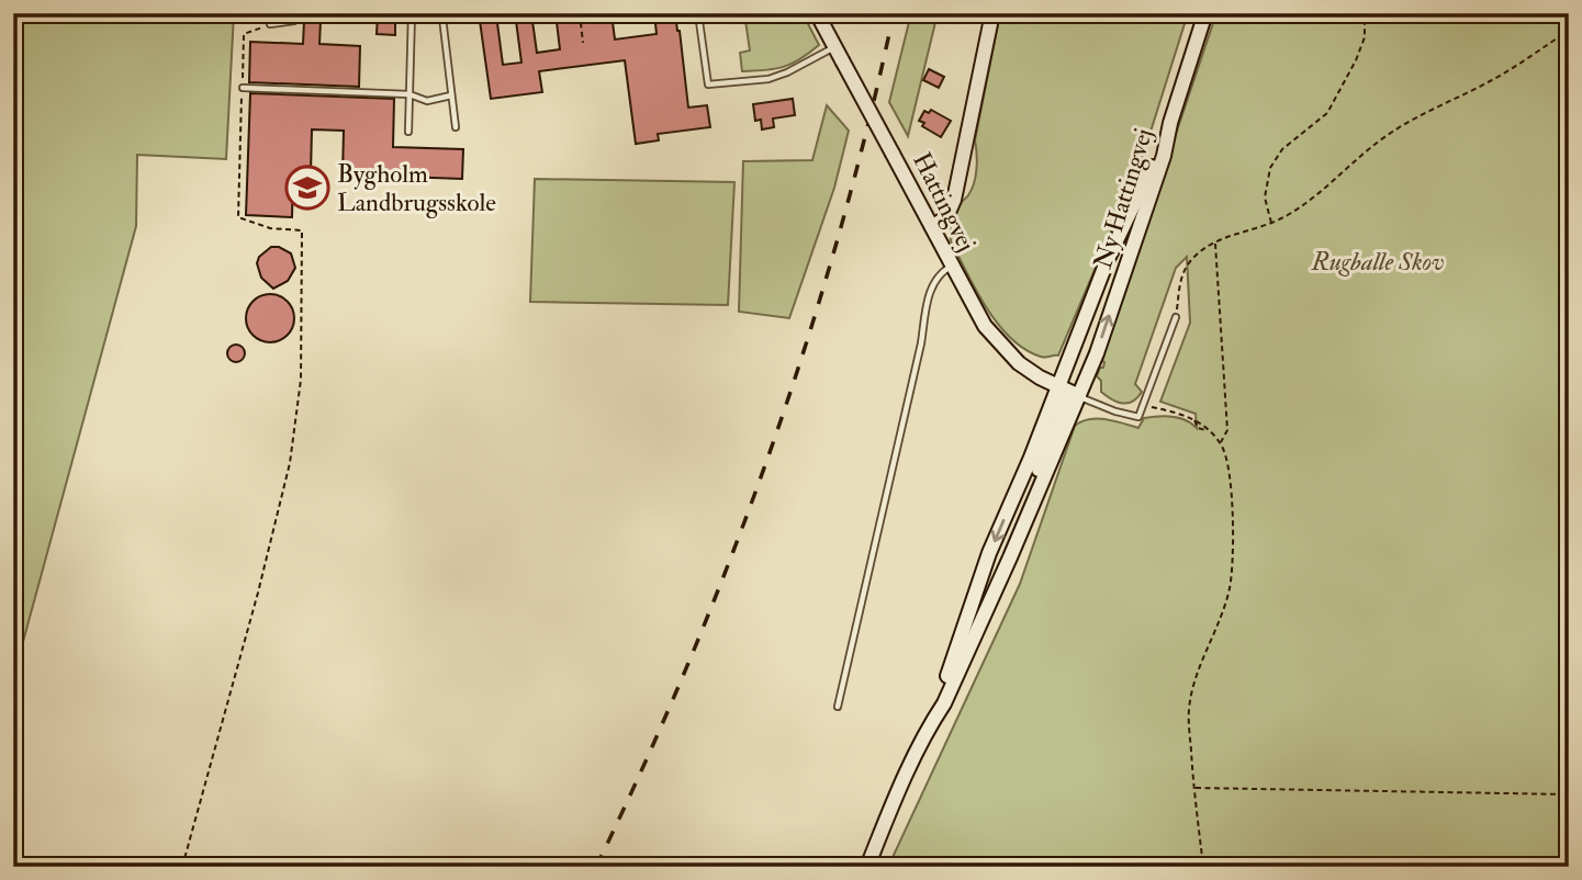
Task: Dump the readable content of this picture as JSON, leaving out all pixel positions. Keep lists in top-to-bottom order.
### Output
{
  "streets": {
    "street": ["Ny Hattingvej", "Hattingvej"]
  },
  "crossings": [
    ["Ny Hattingvej", "Hattingvej"]
  ],
  "parks": ["Rugballe Skov"],
  "places": {
    "school or university": ["Bygholm Landbrugsskole"]
  }
}
